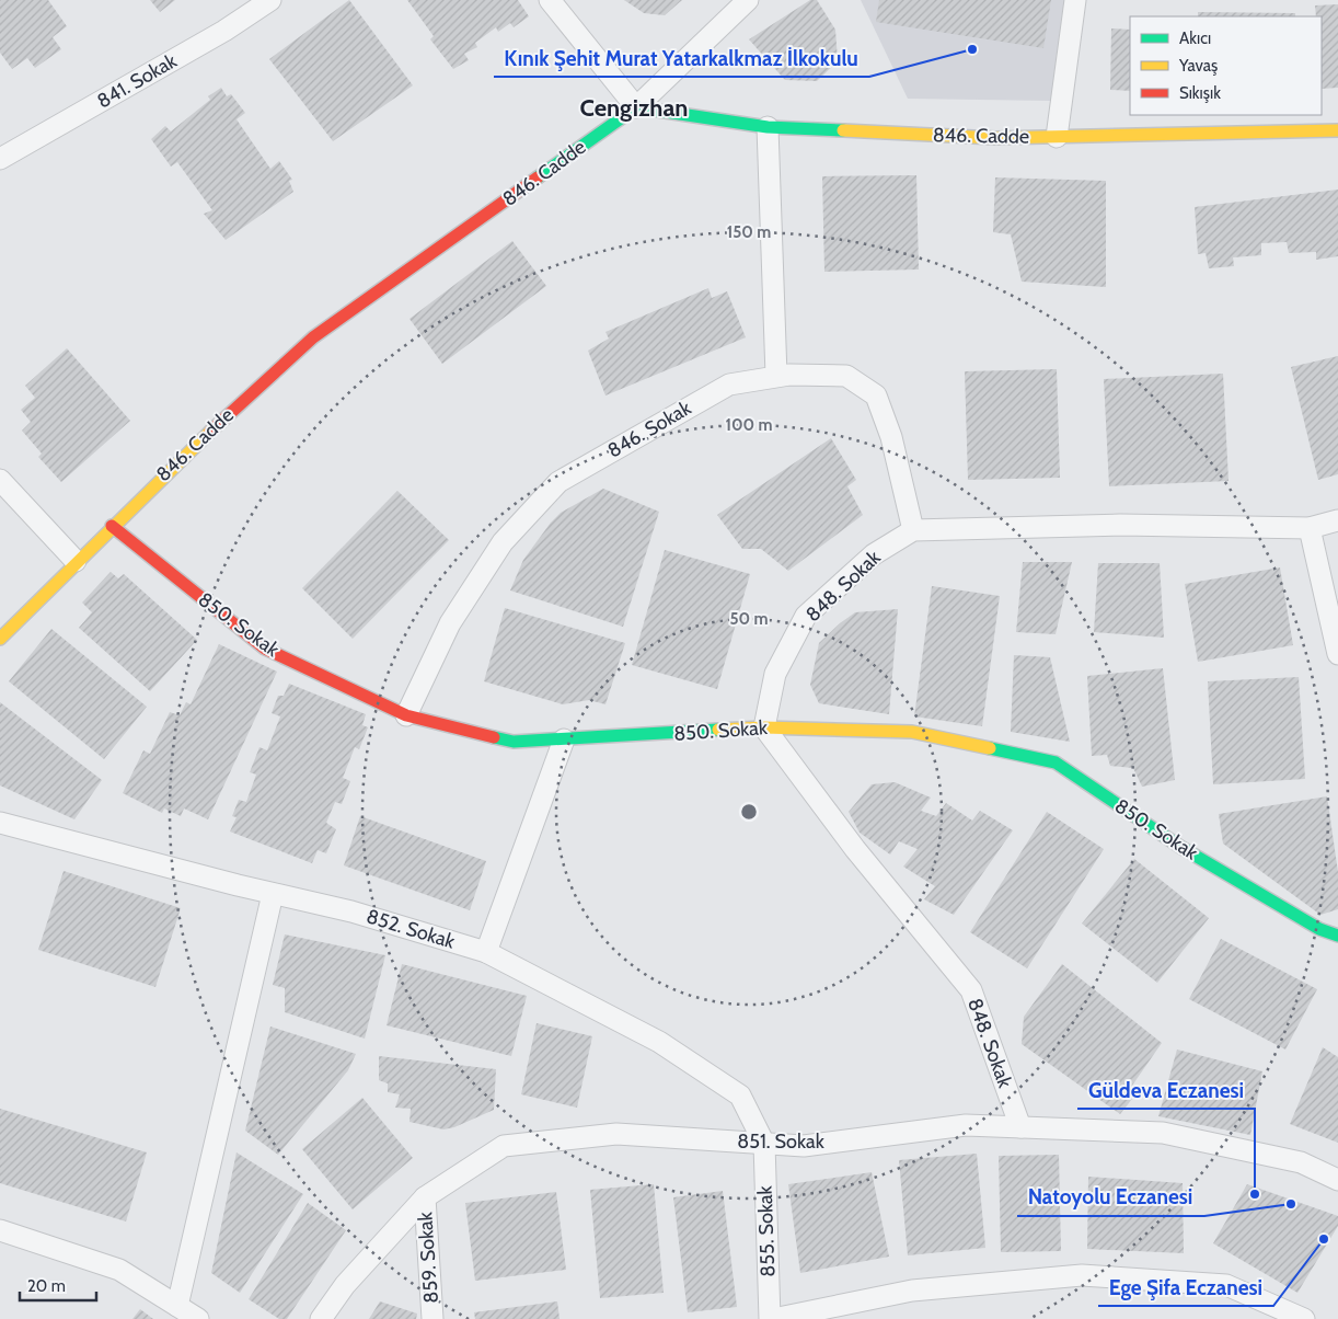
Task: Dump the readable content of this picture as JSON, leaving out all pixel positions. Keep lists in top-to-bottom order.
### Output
{
  "streets": {
    "street": [
      "841. Sokak",
      "846. Cadde",
      "846. Sokak",
      "848. Sokak",
      "850. Sokak",
      "852. Sokak",
      "851. Sokak",
      "855. Sokak",
      "859. Sokak"
    ]
  },
  "crossings": [
    ["846. Cadde", "850. Sokak"],
    ["846. Sokak", "848. Sokak"],
    ["846. Sokak", "850. Sokak"],
    ["848. Sokak", "850. Sokak"],
    ["848. Sokak", "851. Sokak"],
    ["852. Sokak", "851. Sokak"],
    ["852. Sokak", "855. Sokak"],
    ["851. Sokak", "855. Sokak"],
    ["851. Sokak", "859. Sokak"]
  ],
  "districts": ["Cengizhan"],
  "places": [
    "Kınık Şehit Murat Yatarkalkmaz İlkokulu",
    "Güldeva Eczanesi",
    "Natoyolu Eczanesi",
    "Ege Şifa Eczanesi"
  ],
  "legend": ["Akıcı", "Yavaş", "Sıkışık"],
  "scale_bar": "20 m",
  "rings": ["150 m", "100 m", "50 m"]
}
